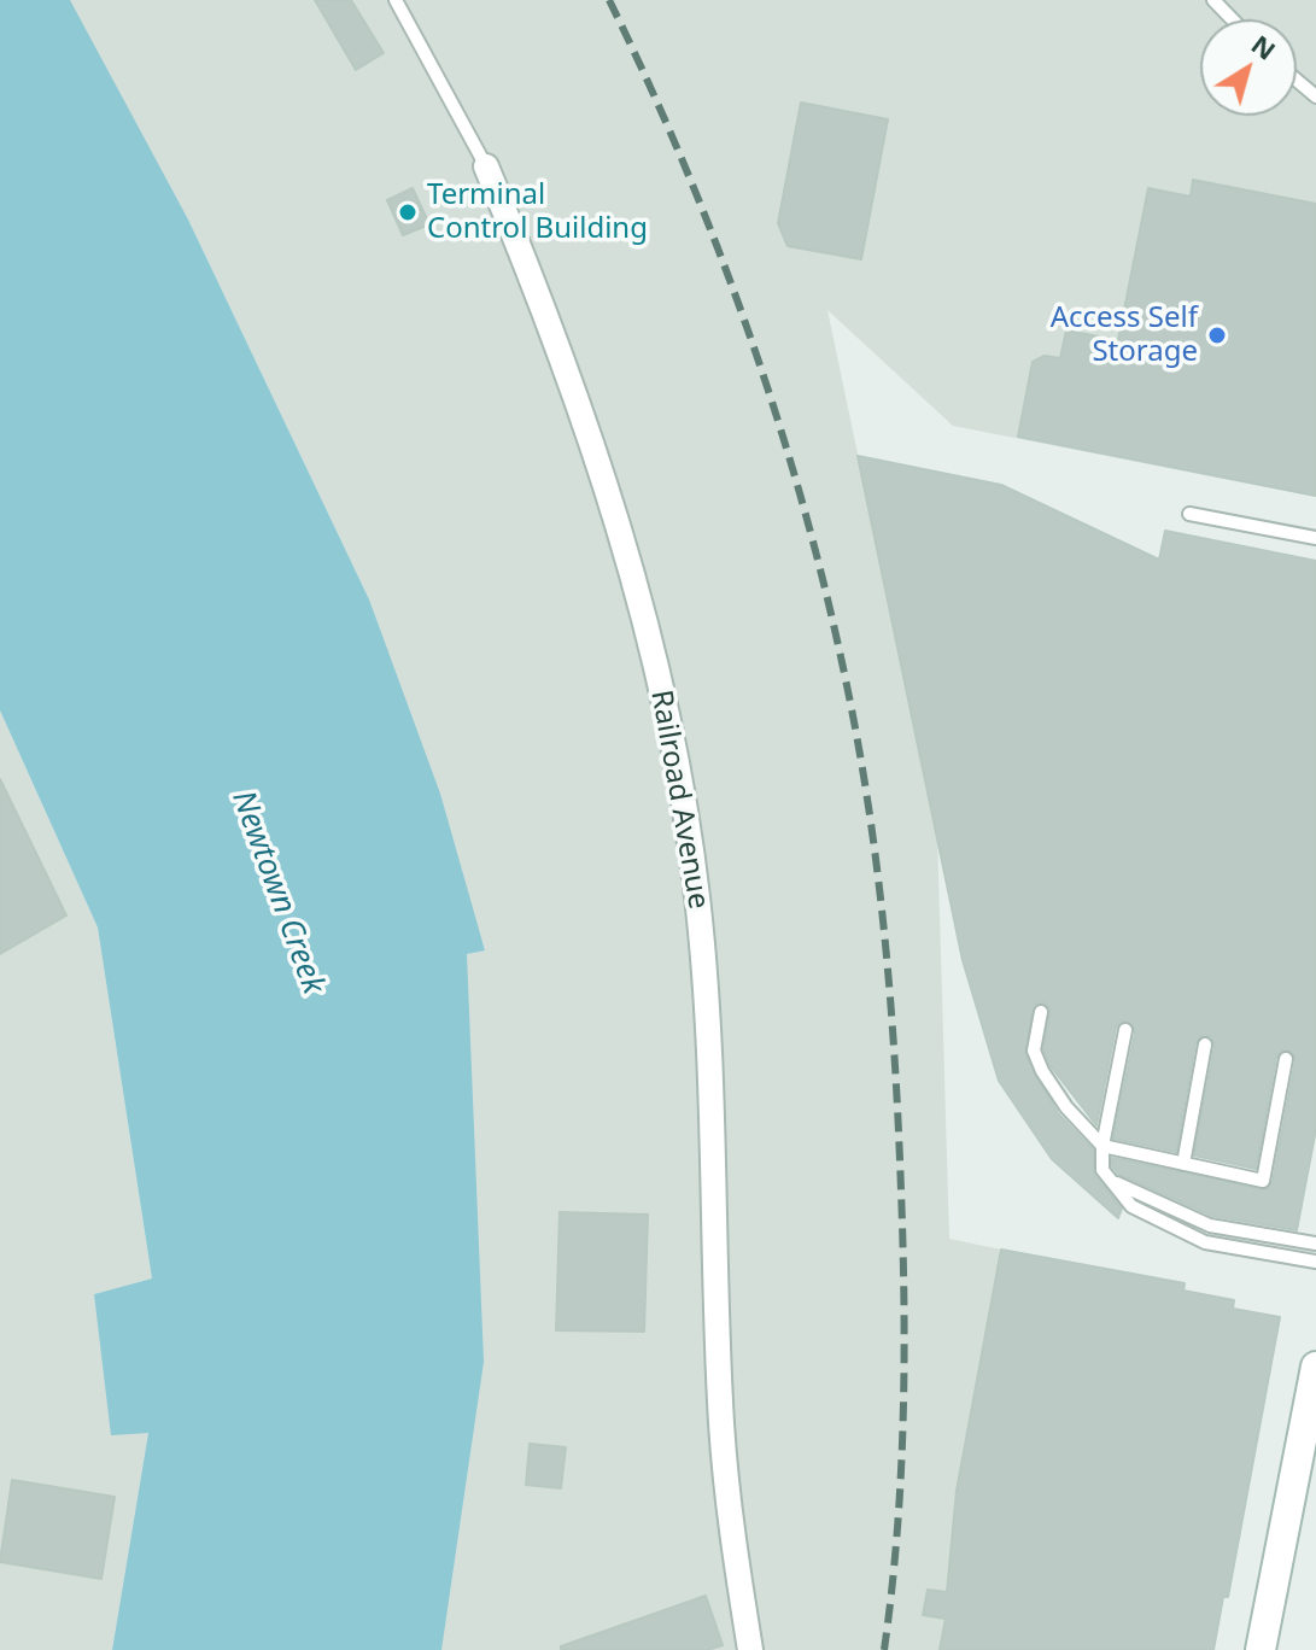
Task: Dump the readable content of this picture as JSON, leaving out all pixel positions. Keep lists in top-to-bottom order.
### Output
{
  "streets": {
    "street": ["Railroad Avenue"]
  },
  "water": ["Newtown Creek"],
  "places": ["Terminal Control Building", "Access Self Storage"],
  "north": "top right"
}
